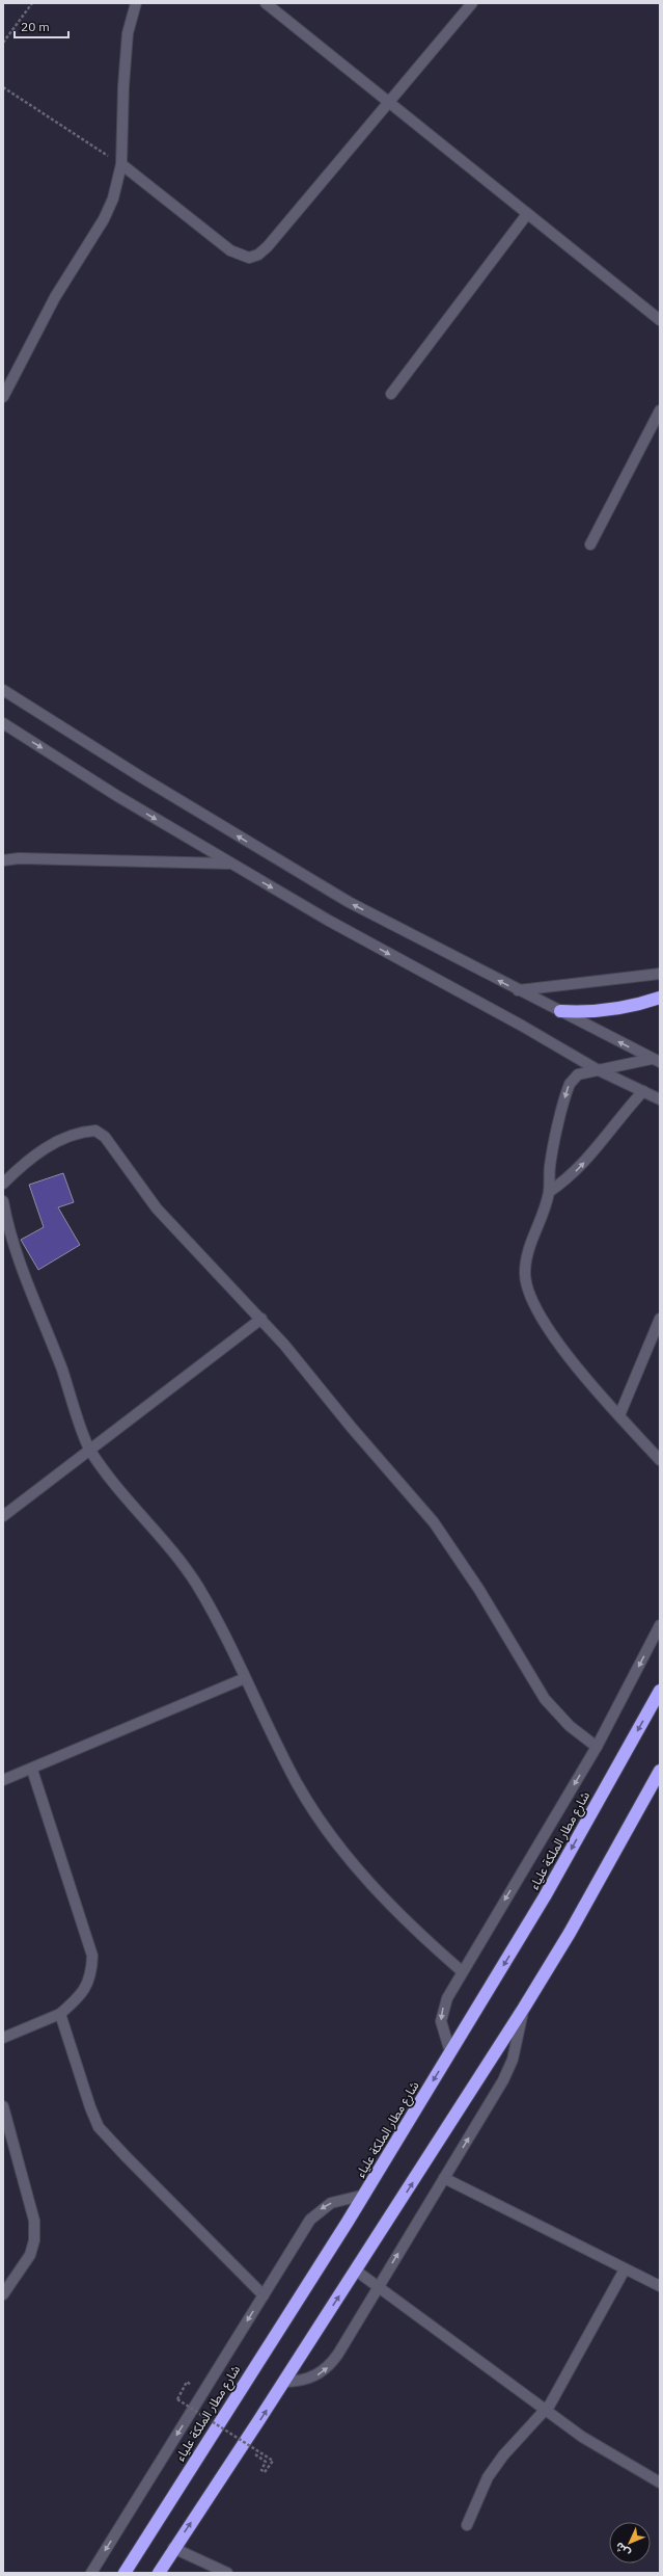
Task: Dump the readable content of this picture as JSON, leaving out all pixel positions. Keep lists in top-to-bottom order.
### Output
{
  "streets": {
    "highway": ["شارع مطار الملكة علياء"]
  },
  "scale_bar": "20 m",
  "north": "bottom left"
}
